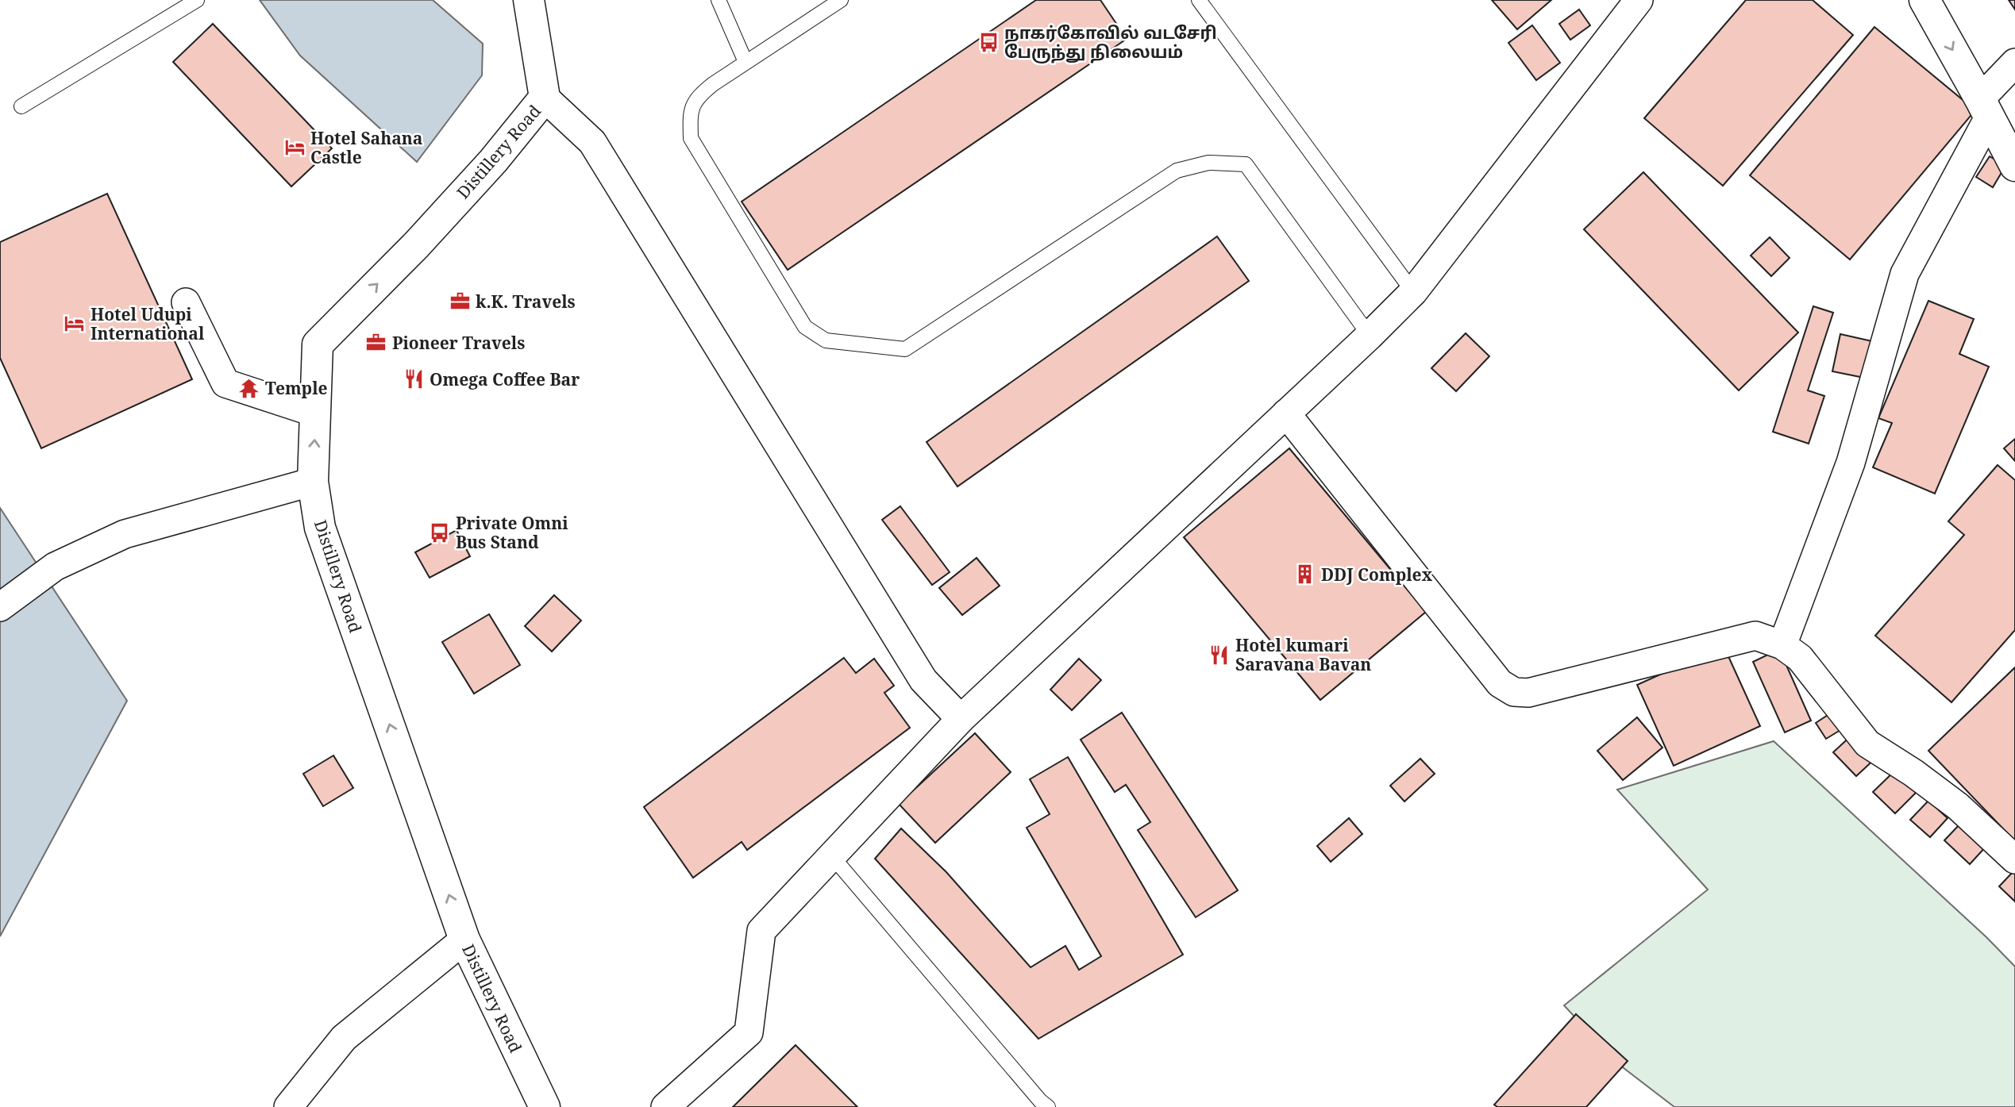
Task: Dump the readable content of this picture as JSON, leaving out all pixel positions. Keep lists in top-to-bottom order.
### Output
{
  "streets": {
    "main road": ["Distillery Road"]
  },
  "one_way": ["Distillery Road"],
  "places": {
    "bus stop": ["நாகர்கோவில் வடசேரி பேருந்து நிலையம்", "Private Omni Bus Stand"],
    "hotel": ["Hotel Sahana Castle", "Hotel Udupi International"],
    "office": ["k.K. Travels", "Pioneer Travels"],
    "restaurant": ["Omega Coffee Bar", "Hotel kumari Saravana Bavan"],
    "temple": ["Temple"],
    "building": ["DDJ Complex"]
  }
}
